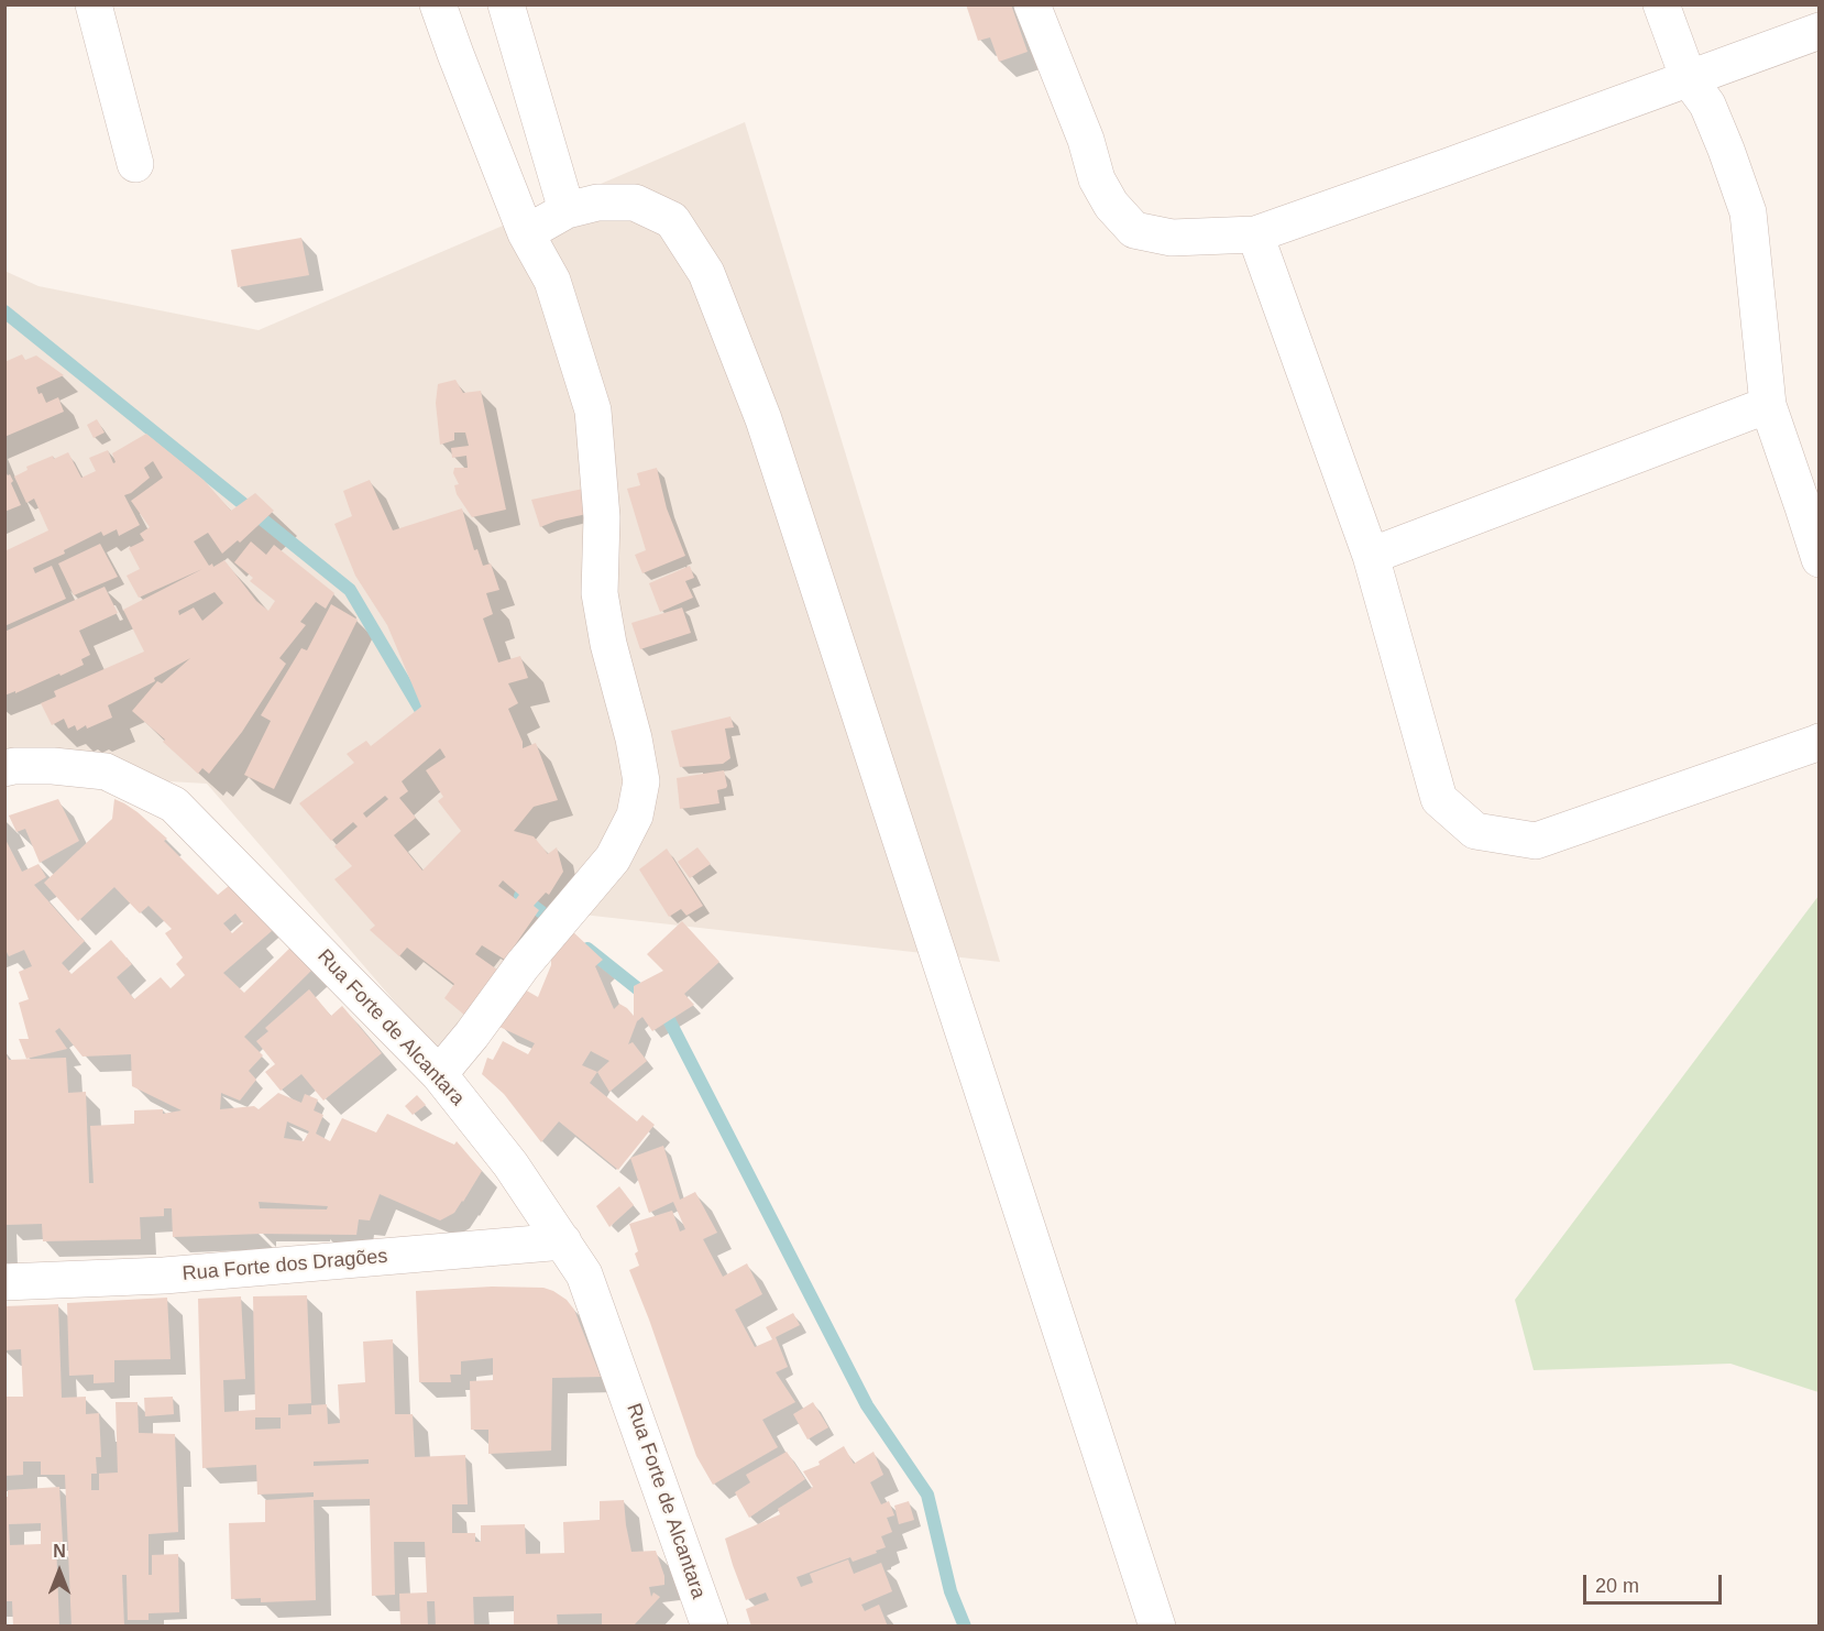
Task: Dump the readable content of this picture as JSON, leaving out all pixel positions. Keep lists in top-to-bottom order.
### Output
{
  "streets": {
    "street": ["Rua Forte de Alcantara", "Rua Forte dos Dragões"]
  },
  "crossings": [
    ["Rua Forte de Alcantara", "Rua Forte dos Dragões"]
  ],
  "scale_bar": "20 m",
  "north": "top"
}
